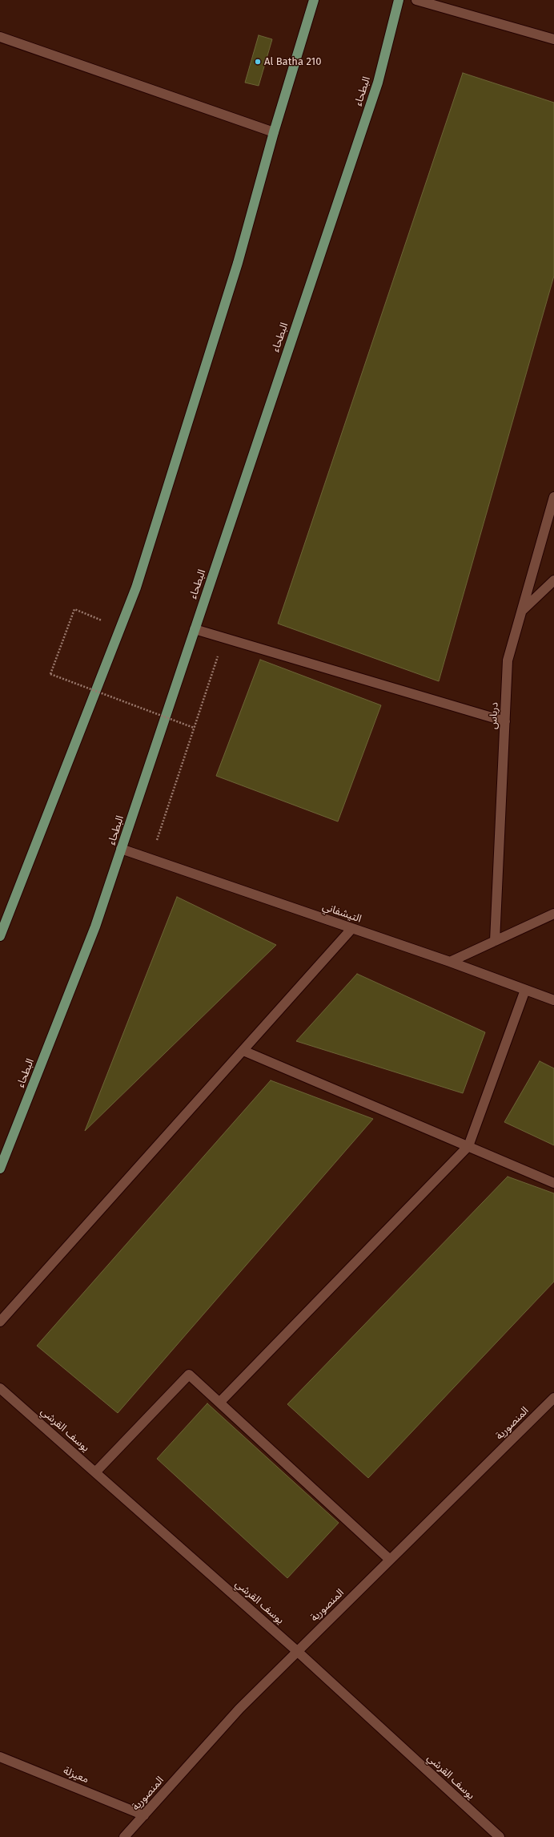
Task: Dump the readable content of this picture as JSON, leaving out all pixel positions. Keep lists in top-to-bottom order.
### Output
{
  "streets": {
    "main road": ["البطحاء"],
    "street": [
      "درباس",
      "التيشفاني",
      "المنصورية",
      "يوسف القرشي",
      "معيزلة"
    ]
  },
  "crossings": [
    ["البطحاء", "التيشفاني"],
    ["المنصورية", "يوسف القرشي"],
    ["المنصورية", "معيزلة"]
  ],
  "places": ["Al Batha 210"]
}
